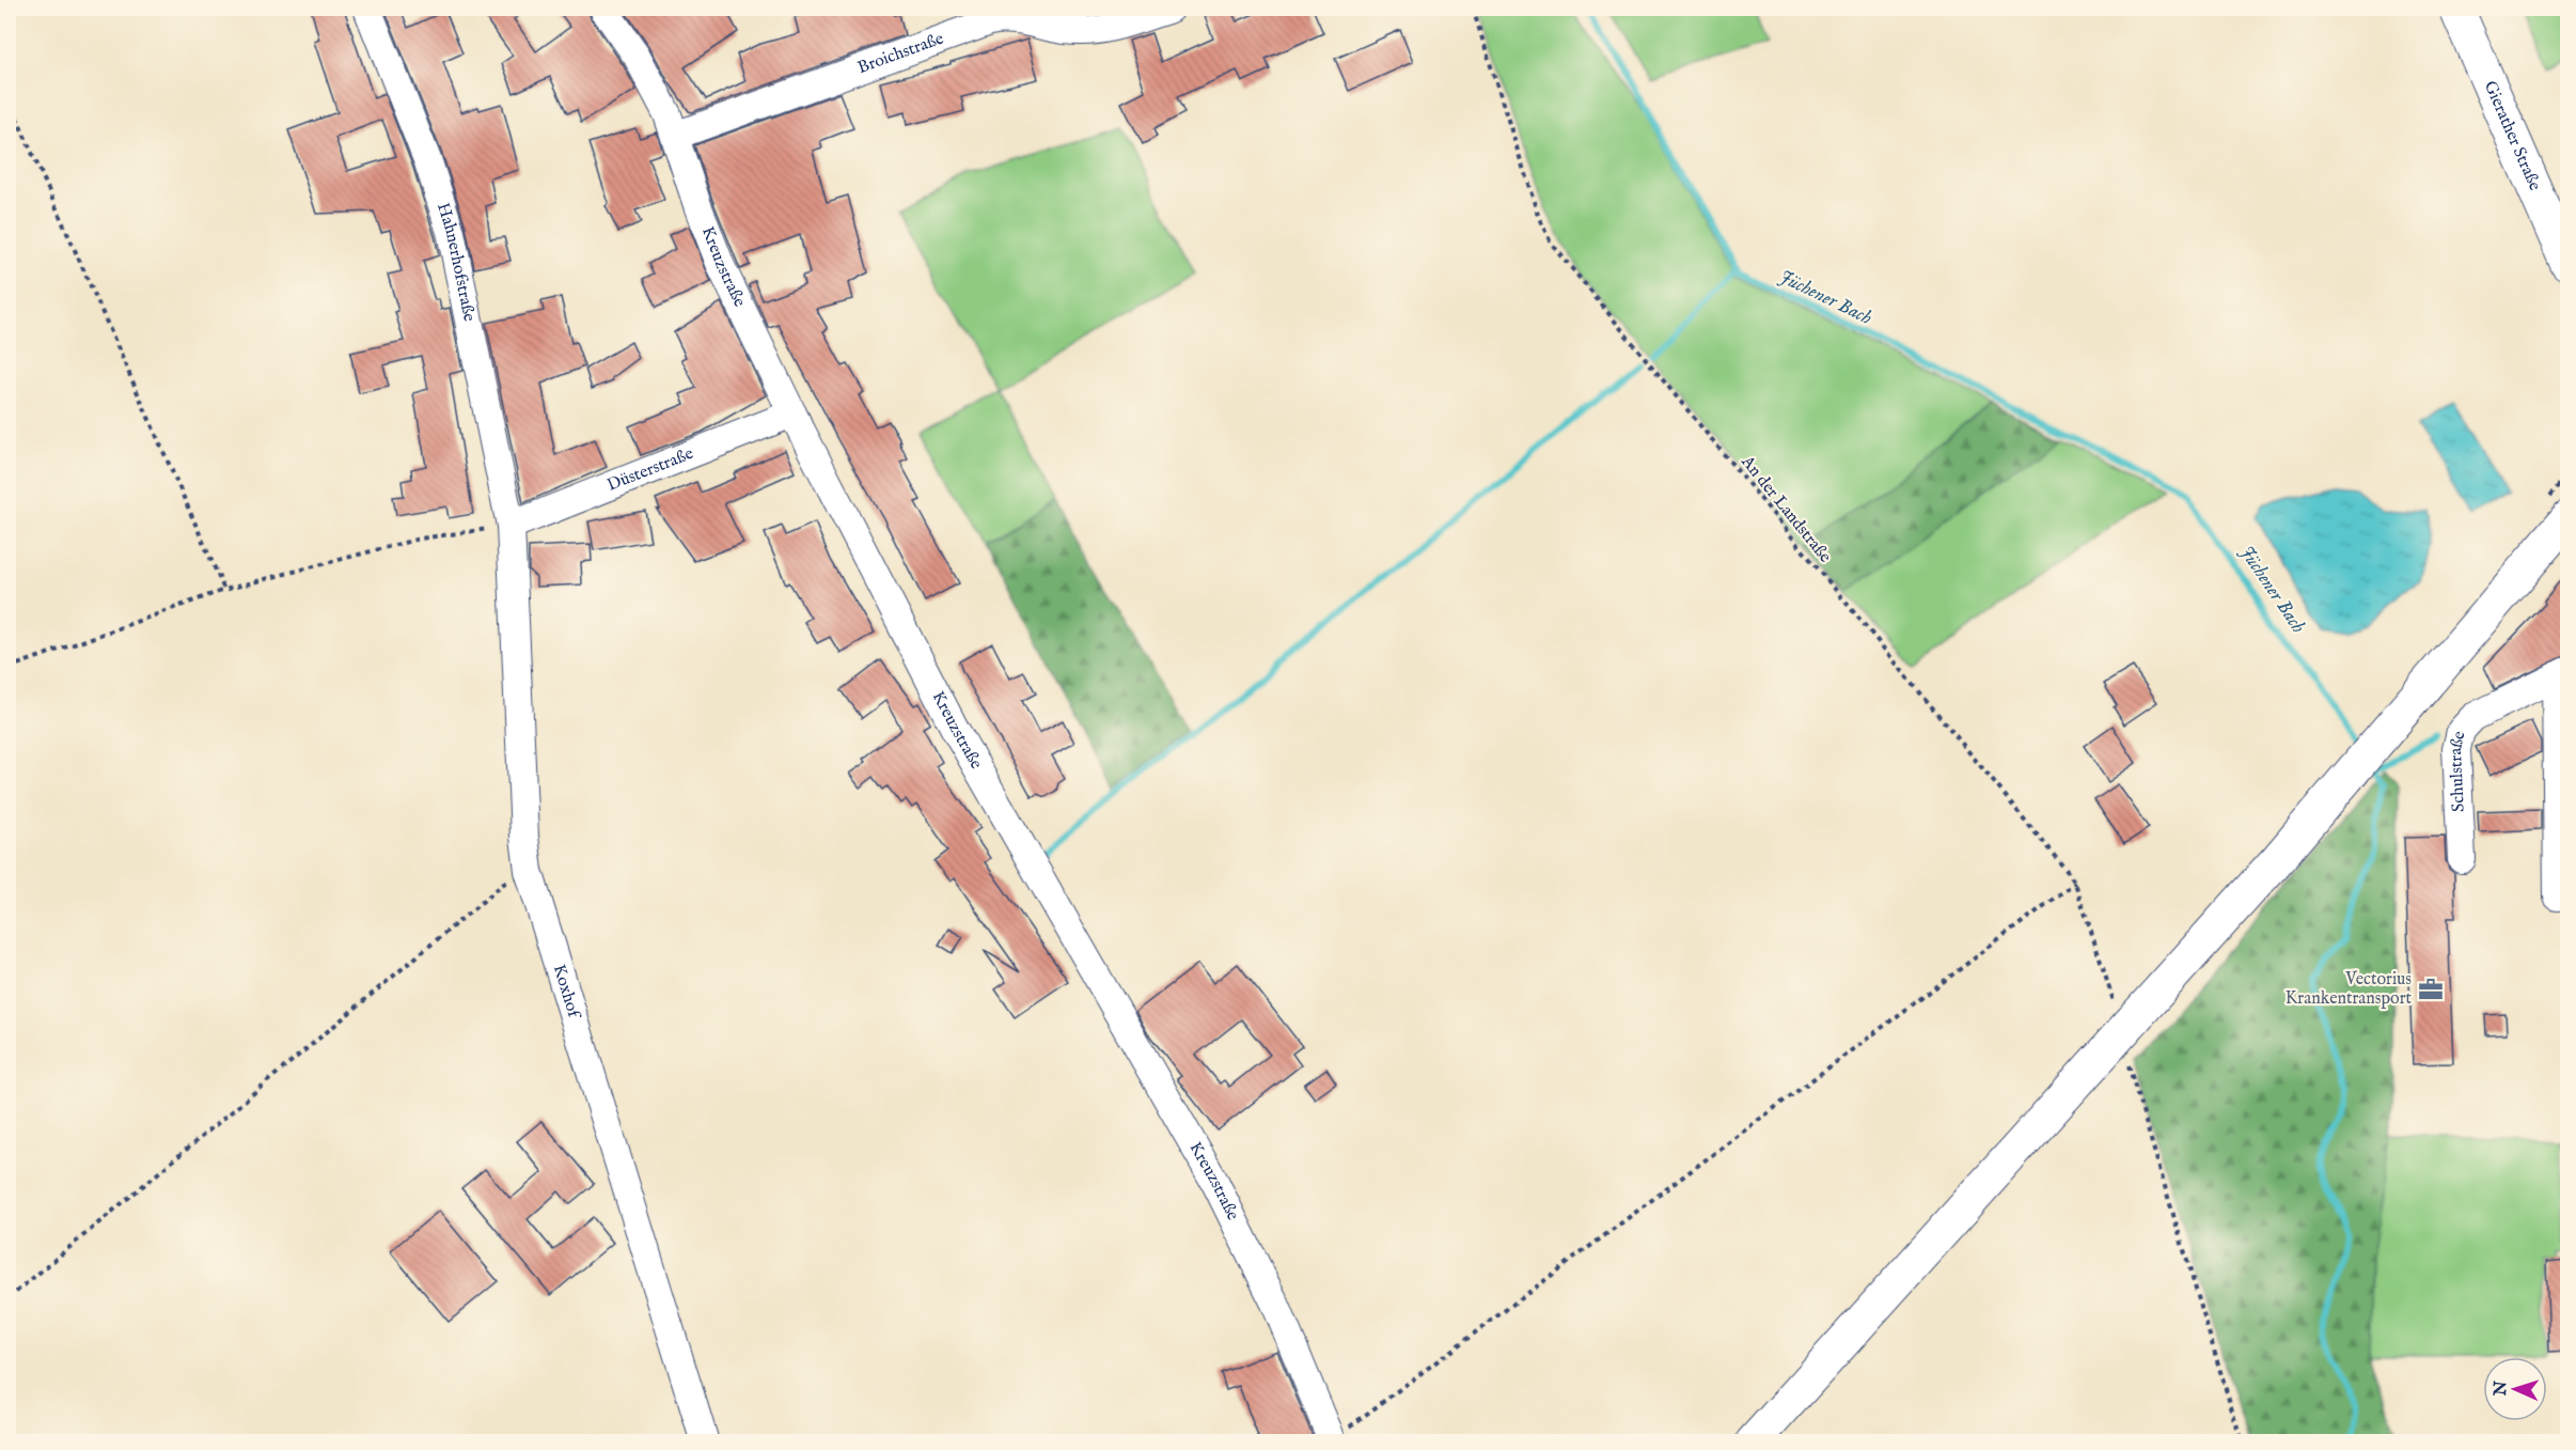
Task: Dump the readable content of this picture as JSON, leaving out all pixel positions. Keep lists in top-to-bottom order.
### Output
{
  "streets": {
    "main road": ["Gierather Straße"],
    "street": [
      "Broichstraße",
      "Hahnerhofstraße",
      "Kreuzstraße",
      "Düsterstraße",
      "Schulstraße",
      "Koxhof"
    ],
    "path": ["An der Landstraße"]
  },
  "crossings": [
    ["Broichstraße", "Kreuzstraße"],
    ["Hahnerhofstraße", "Düsterstraße"],
    ["Hahnerhofstraße", "Koxhof"],
    ["Kreuzstraße", "Düsterstraße"],
    ["Düsterstraße", "Koxhof"]
  ],
  "water": ["Jüchener Bach"],
  "places": {
    "office": ["Vectorius Krankentransport"]
  },
  "north": "left"
}
